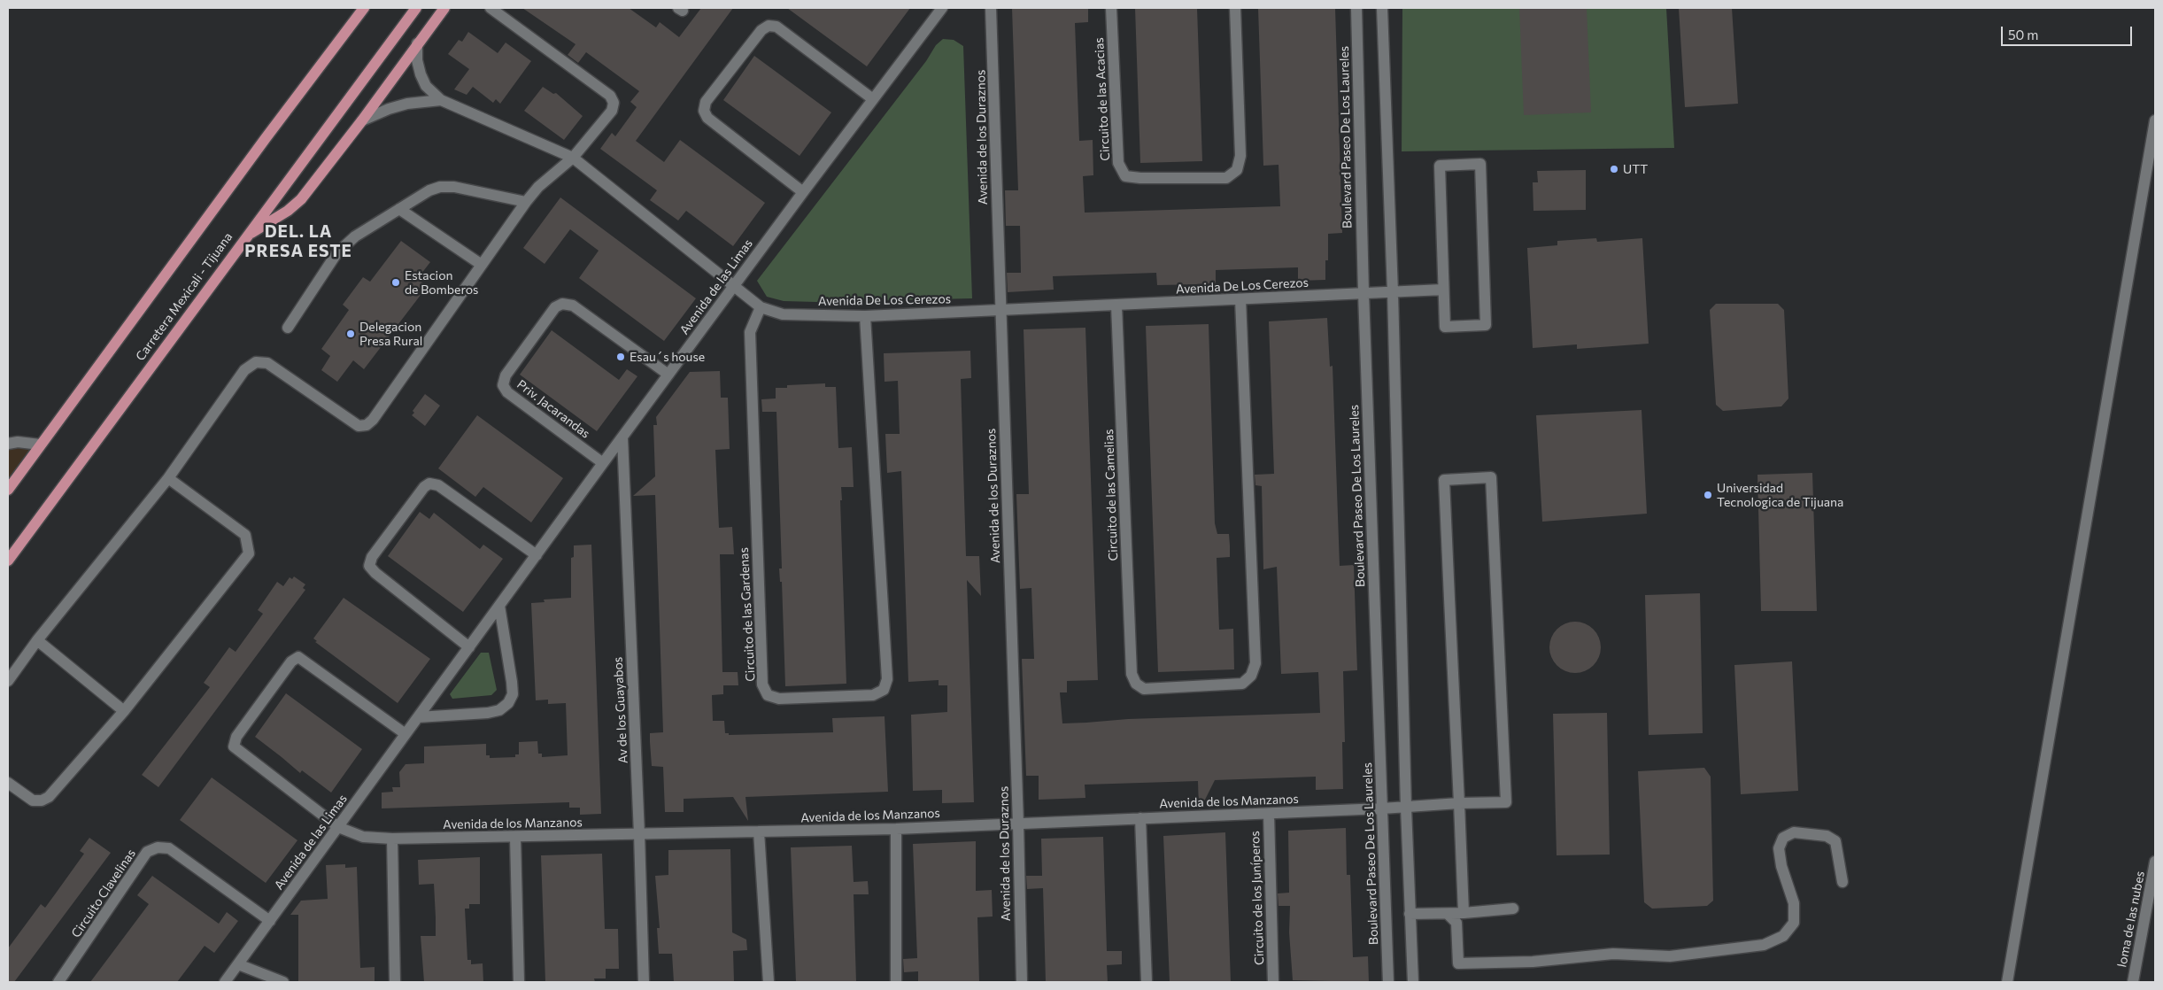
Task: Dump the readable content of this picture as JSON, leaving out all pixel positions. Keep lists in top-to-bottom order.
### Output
{
  "streets": {
    "main road": ["Carretera Mexicali - Tijuana"],
    "street": [
      "Circuito de las Acacias",
      "Avenida de los Duraznos",
      "Boulevard Paseo De Los Laureles",
      "Avenida De Los Cerezos",
      "Avenida de las Limas",
      "Priv. Jacarandas",
      "Circuito de las Camelias",
      "Circuito de las Gardenas",
      "Av de los Guayabos",
      "Avenida de los Manzanos",
      "Circuito Clavelinas",
      "Circuito de los Juníperos",
      "loma de las nubes"
    ]
  },
  "crossings": [
    ["Avenida de los Duraznos", "Avenida De Los Cerezos"],
    ["Avenida de los Duraznos", "Avenida de los Manzanos"],
    ["Boulevard Paseo De Los Laureles", "Avenida De Los Cerezos"],
    ["Boulevard Paseo De Los Laureles", "Avenida de los Manzanos"],
    ["Avenida De Los Cerezos", "Avenida de las Limas"],
    ["Avenida De Los Cerezos", "Circuito de las Camelias"],
    ["Avenida De Los Cerezos", "Circuito de las Gardenas"],
    ["Avenida de las Limas", "Priv. Jacarandas"],
    ["Avenida de las Limas", "Av de los Guayabos"],
    ["Avenida de las Limas", "Avenida de los Manzanos"],
    ["Avenida de las Limas", "Circuito Clavelinas"],
    ["Av de los Guayabos", "Avenida de los Manzanos"],
    ["Avenida de los Manzanos", "Circuito de los Juníperos"]
  ],
  "districts": ["DEL. LA PRESA ESTE"],
  "places": [
    "UTT",
    "Estacion de Bomberos",
    "Delegacion Presa Rural",
    "Esau´s house",
    "Universidad Tecnologica de Tijuana"
  ],
  "scale_bar": "50 m"
}
